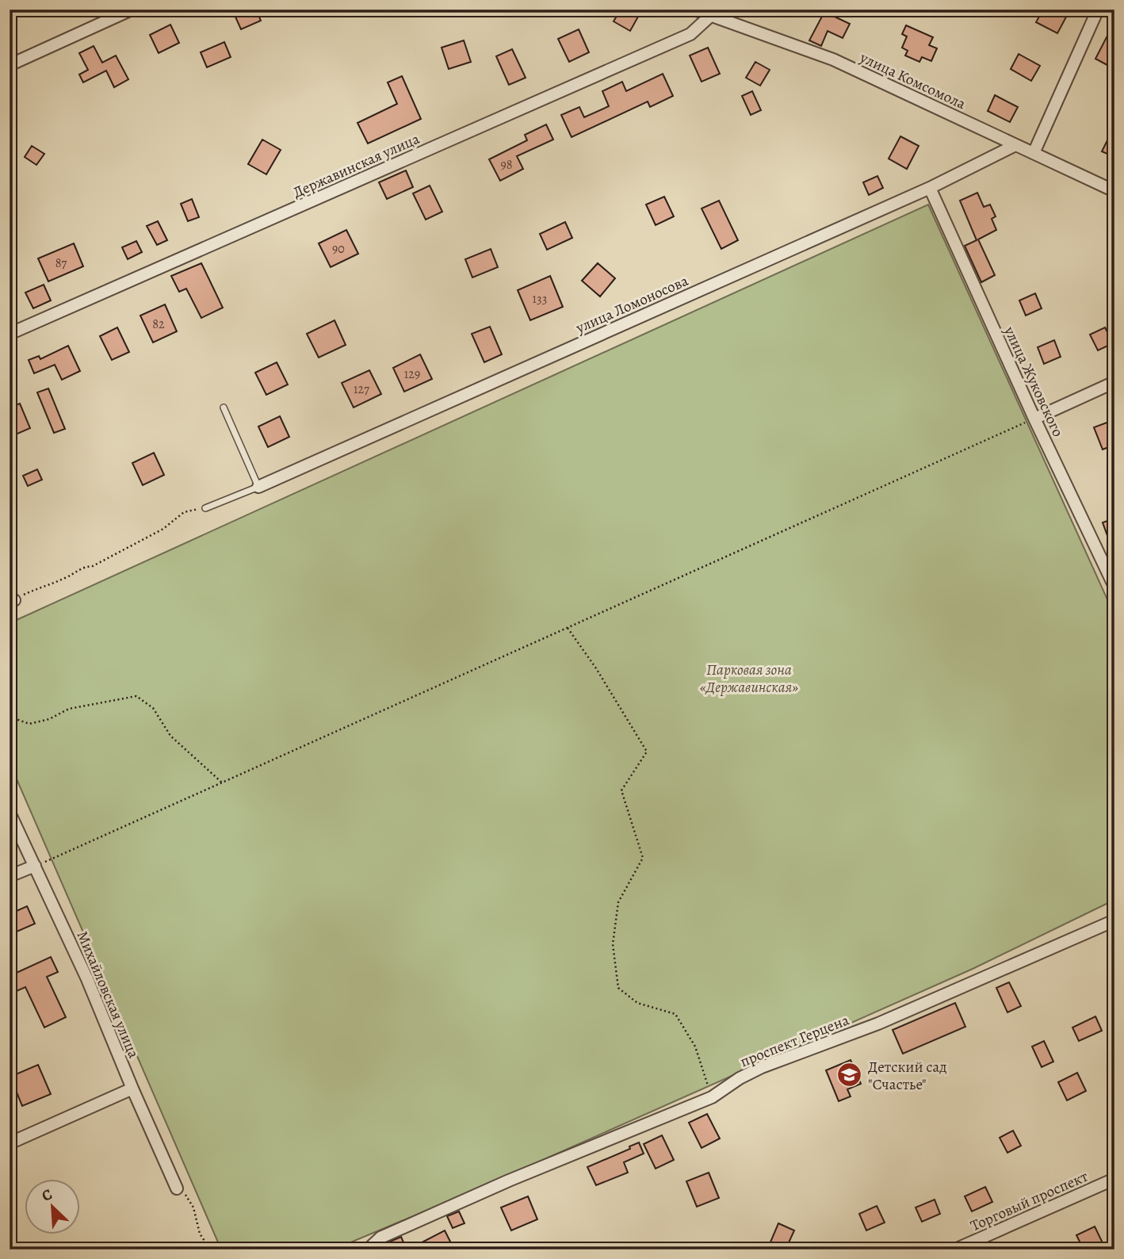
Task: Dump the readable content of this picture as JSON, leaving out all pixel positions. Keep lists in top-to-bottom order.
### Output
{
  "streets": {
    "street": [
      "улица Комсомола",
      "Державинская улица",
      "улица Ломоносова",
      "улица Жуковского",
      "Михайловская улица",
      "проспект Герцена",
      "Торговый проспект"
    ]
  },
  "crossings": [
    ["улица Комсомола", "Державинская улица"],
    ["улица Комсомола", "улица Ломоносова"],
    ["улица Ломоносова", "улица Жуковского"]
  ],
  "parks": ["Парковая зона «Державинская»"],
  "places": {
    "school or university": ["Детский сад \"Счастье\""]
  },
  "house_numbers": [
    "98",
    "90",
    "87",
    "133",
    "82",
    "129",
    "127"
  ],
  "north": "top left"
}
